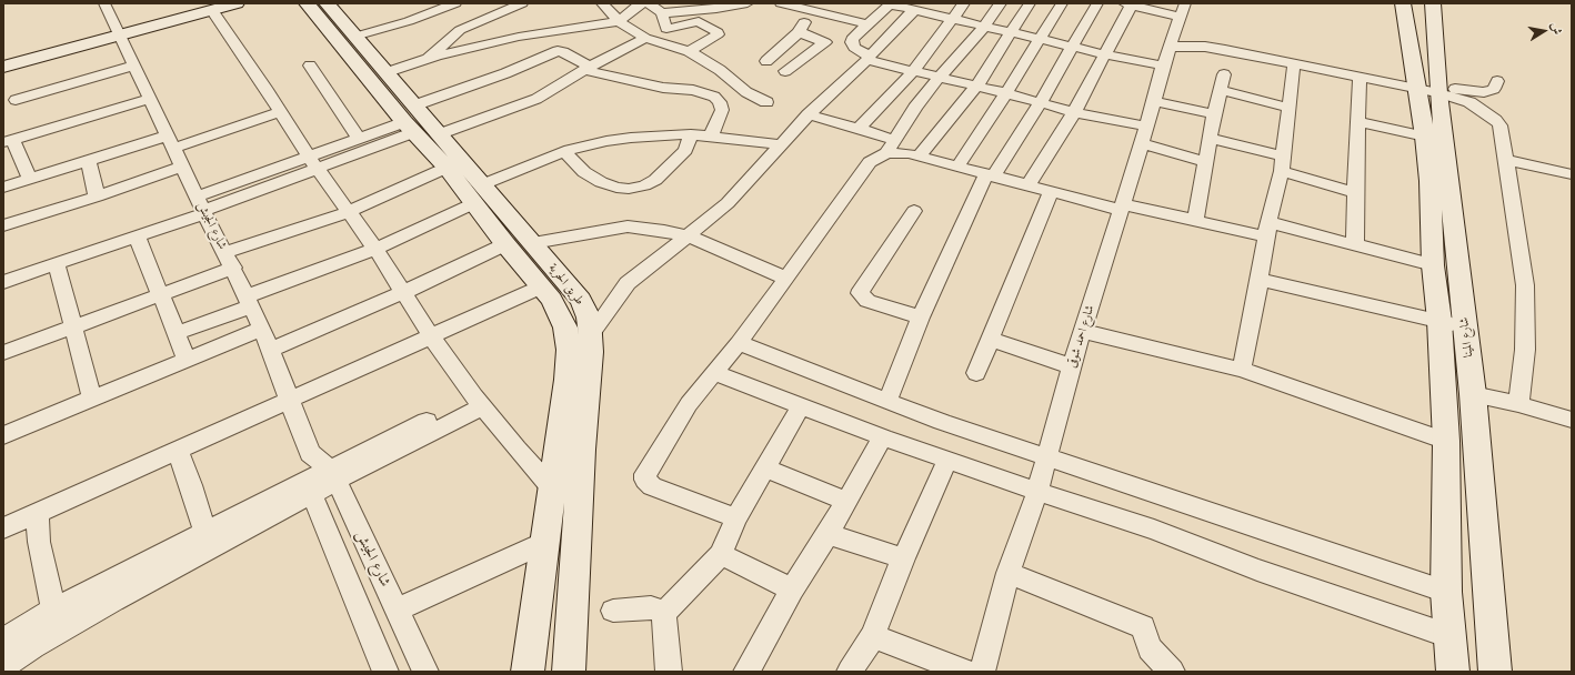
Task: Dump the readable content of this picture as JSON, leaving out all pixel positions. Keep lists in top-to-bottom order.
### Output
{
  "streets": {
    "main road": ["طريق الحرية", "شارع المينا"],
    "street": ["شارع الجيش", "شارع احمد شوقى"]
  },
  "north": "right"
}
